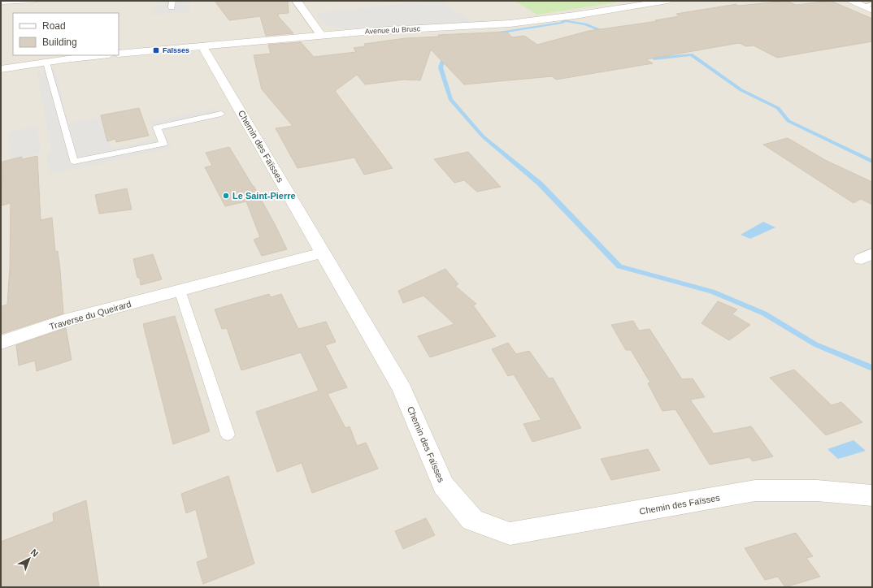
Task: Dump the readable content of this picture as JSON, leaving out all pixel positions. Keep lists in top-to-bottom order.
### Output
{
  "streets": {
    "street": ["Avenue du Brusc", "Chemin des Faïsses", "Traverse du Queirard"]
  },
  "crossings": [
    ["Avenue du Brusc", "Chemin des Faïsses"],
    ["Chemin des Faïsses", "Traverse du Queirard"]
  ],
  "places": {
    "transit": ["Faïsses"],
    "other": ["Le Saint-Pierre"]
  },
  "legend": ["Road", "Building"],
  "north": "top right"
}
